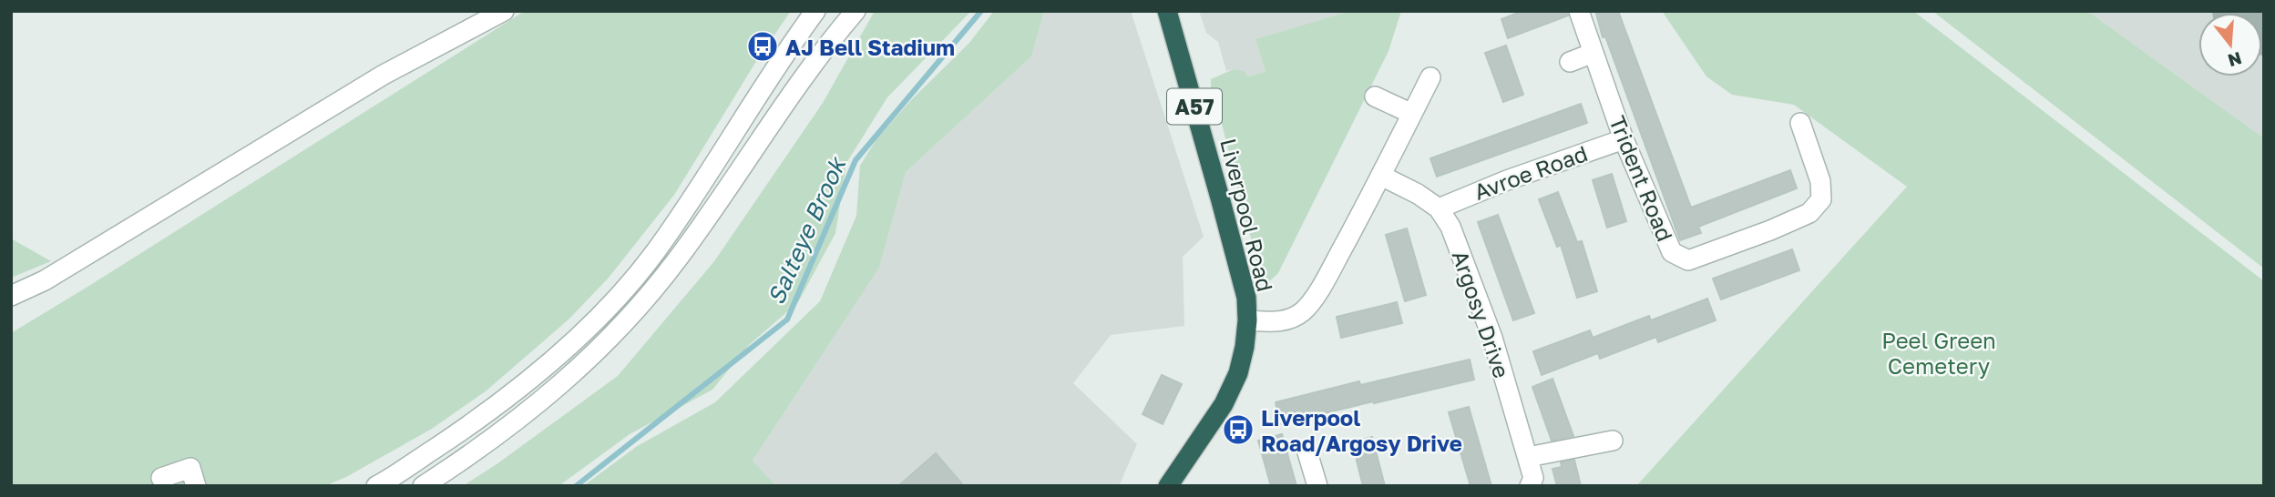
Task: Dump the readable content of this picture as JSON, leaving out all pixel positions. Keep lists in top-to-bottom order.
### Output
{
  "streets": {
    "highway": ["A57", "Liverpool Road"],
    "street": ["Avroe Road", "Trident Road", "Argosy Drive"]
  },
  "crossings": [
    ["Avroe Road", "Trident Road"],
    ["Avroe Road", "Argosy Drive"],
    ["Liverpool Road", "Argosy Drive"]
  ],
  "water": ["Salteye Brook"],
  "parks": ["Peel Green Cemetery"],
  "places": {
    "bus stop": ["AJ Bell Stadium", "Liverpool Road/Argosy Drive"]
  },
  "north": "bottom"
}
